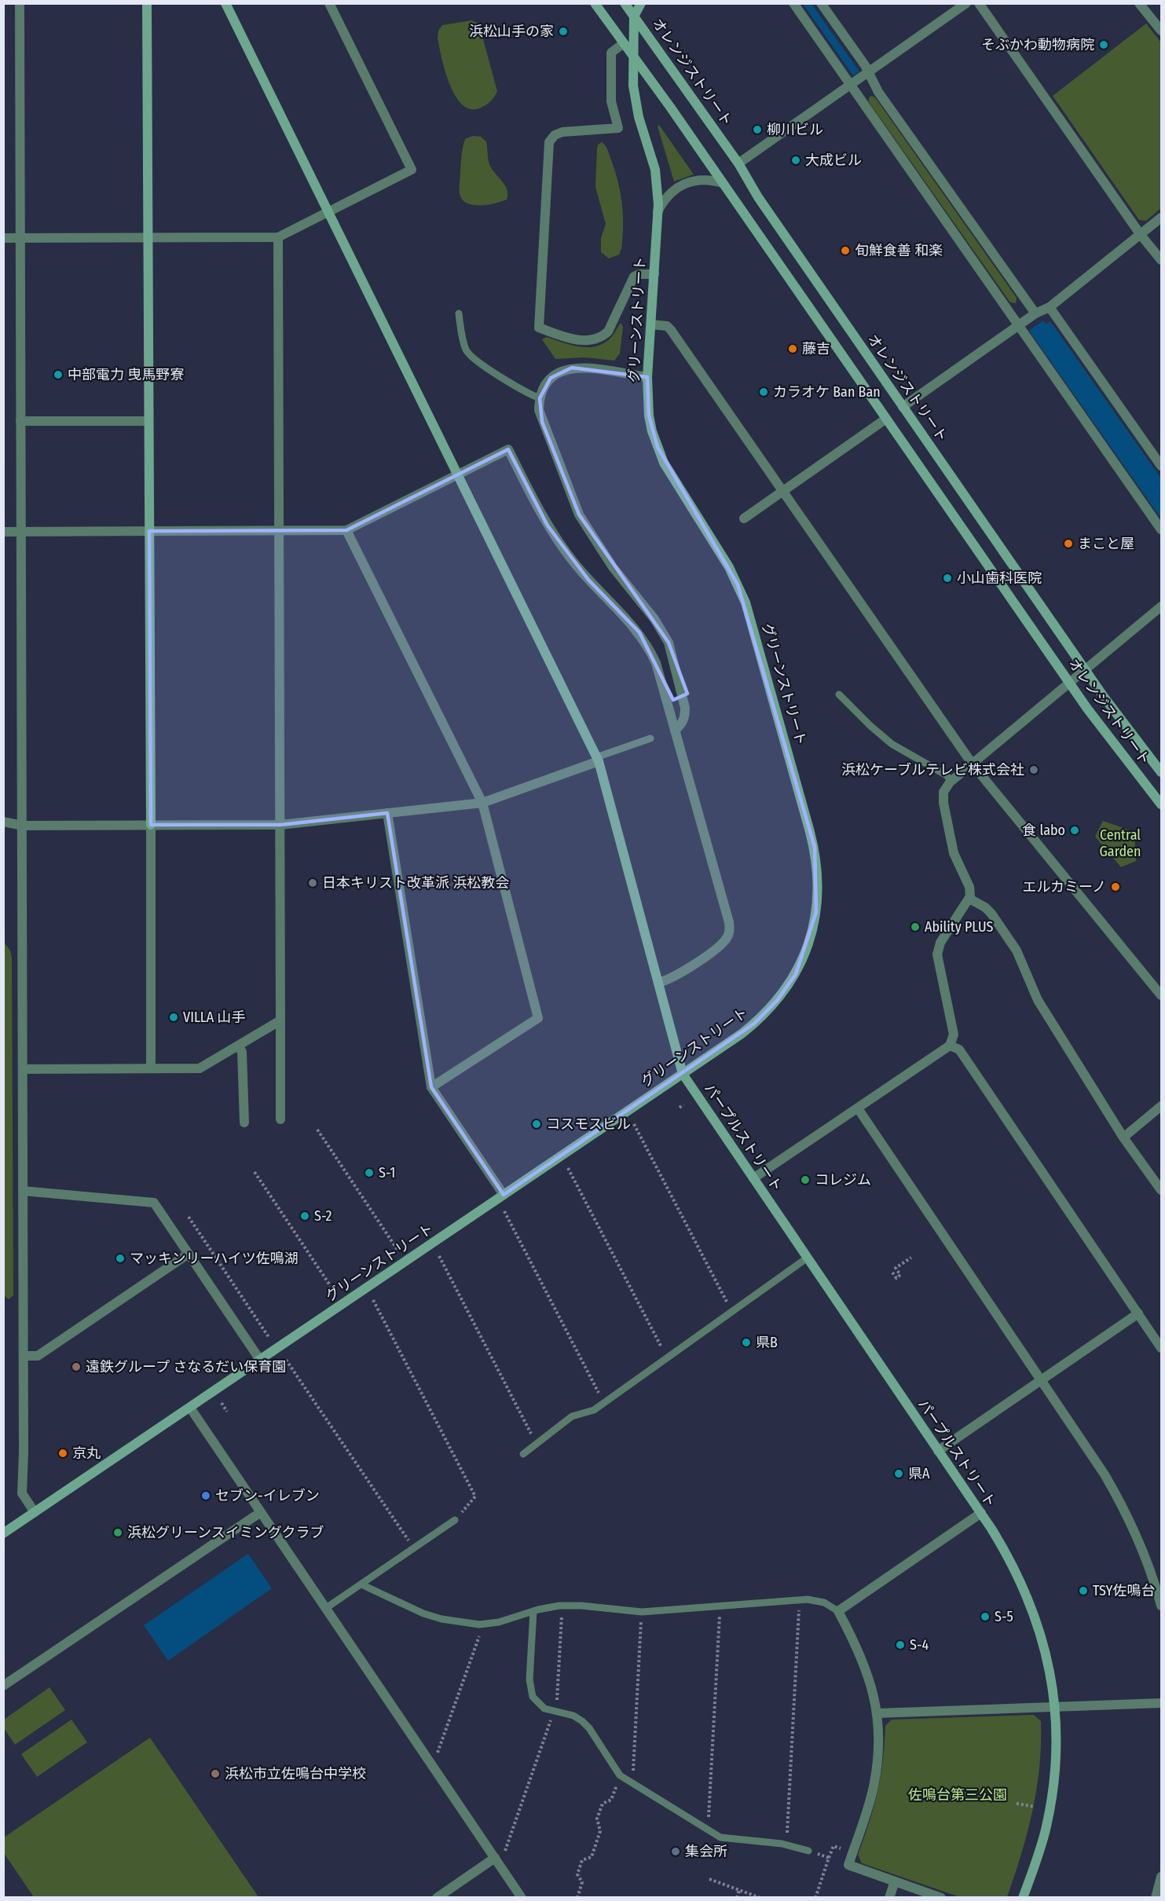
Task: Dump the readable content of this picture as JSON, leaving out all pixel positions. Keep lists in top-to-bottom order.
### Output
{
  "streets": {
    "street": ["オレンジストリート", "グリーンストリート", "パープルストリート"]
  },
  "crossings": [
    ["オレンジストリート", "グリーンストリート"],
    ["グリーンストリート", "パープルストリート"]
  ],
  "parks": ["Central Garden", "佐鳴台第三公園"],
  "places": [
    "浜松山手の家",
    "そぶかわ動物病院",
    "柳川ビル",
    "大成ビル",
    "旬鮮食善 和楽",
    "藤吉",
    "中部電力 曳馬野寮",
    "カラオケ Ban Ban",
    "まこと屋",
    "小山歯科医院",
    "浜松ケーブルテレビ株式会社",
    "食 labo",
    "日本キリスト改革派 浜松教会",
    "エルカミーノ",
    "Ability PLUS",
    "VILLA 山手",
    "コスモスビル",
    "S-1",
    "コレジム",
    "S-2",
    "マッキンリーハイツ佐鳴湖",
    "県B",
    "遠鉄グループ さなるだい保育園",
    "京丸",
    "県A",
    "セブン-イレブン",
    "浜松グリーンスイミングクラブ",
    "TSY佐鳴台",
    "S-5",
    "S-4",
    "浜松市立佐鳴台中学校",
    "集会所"
  ]
}
